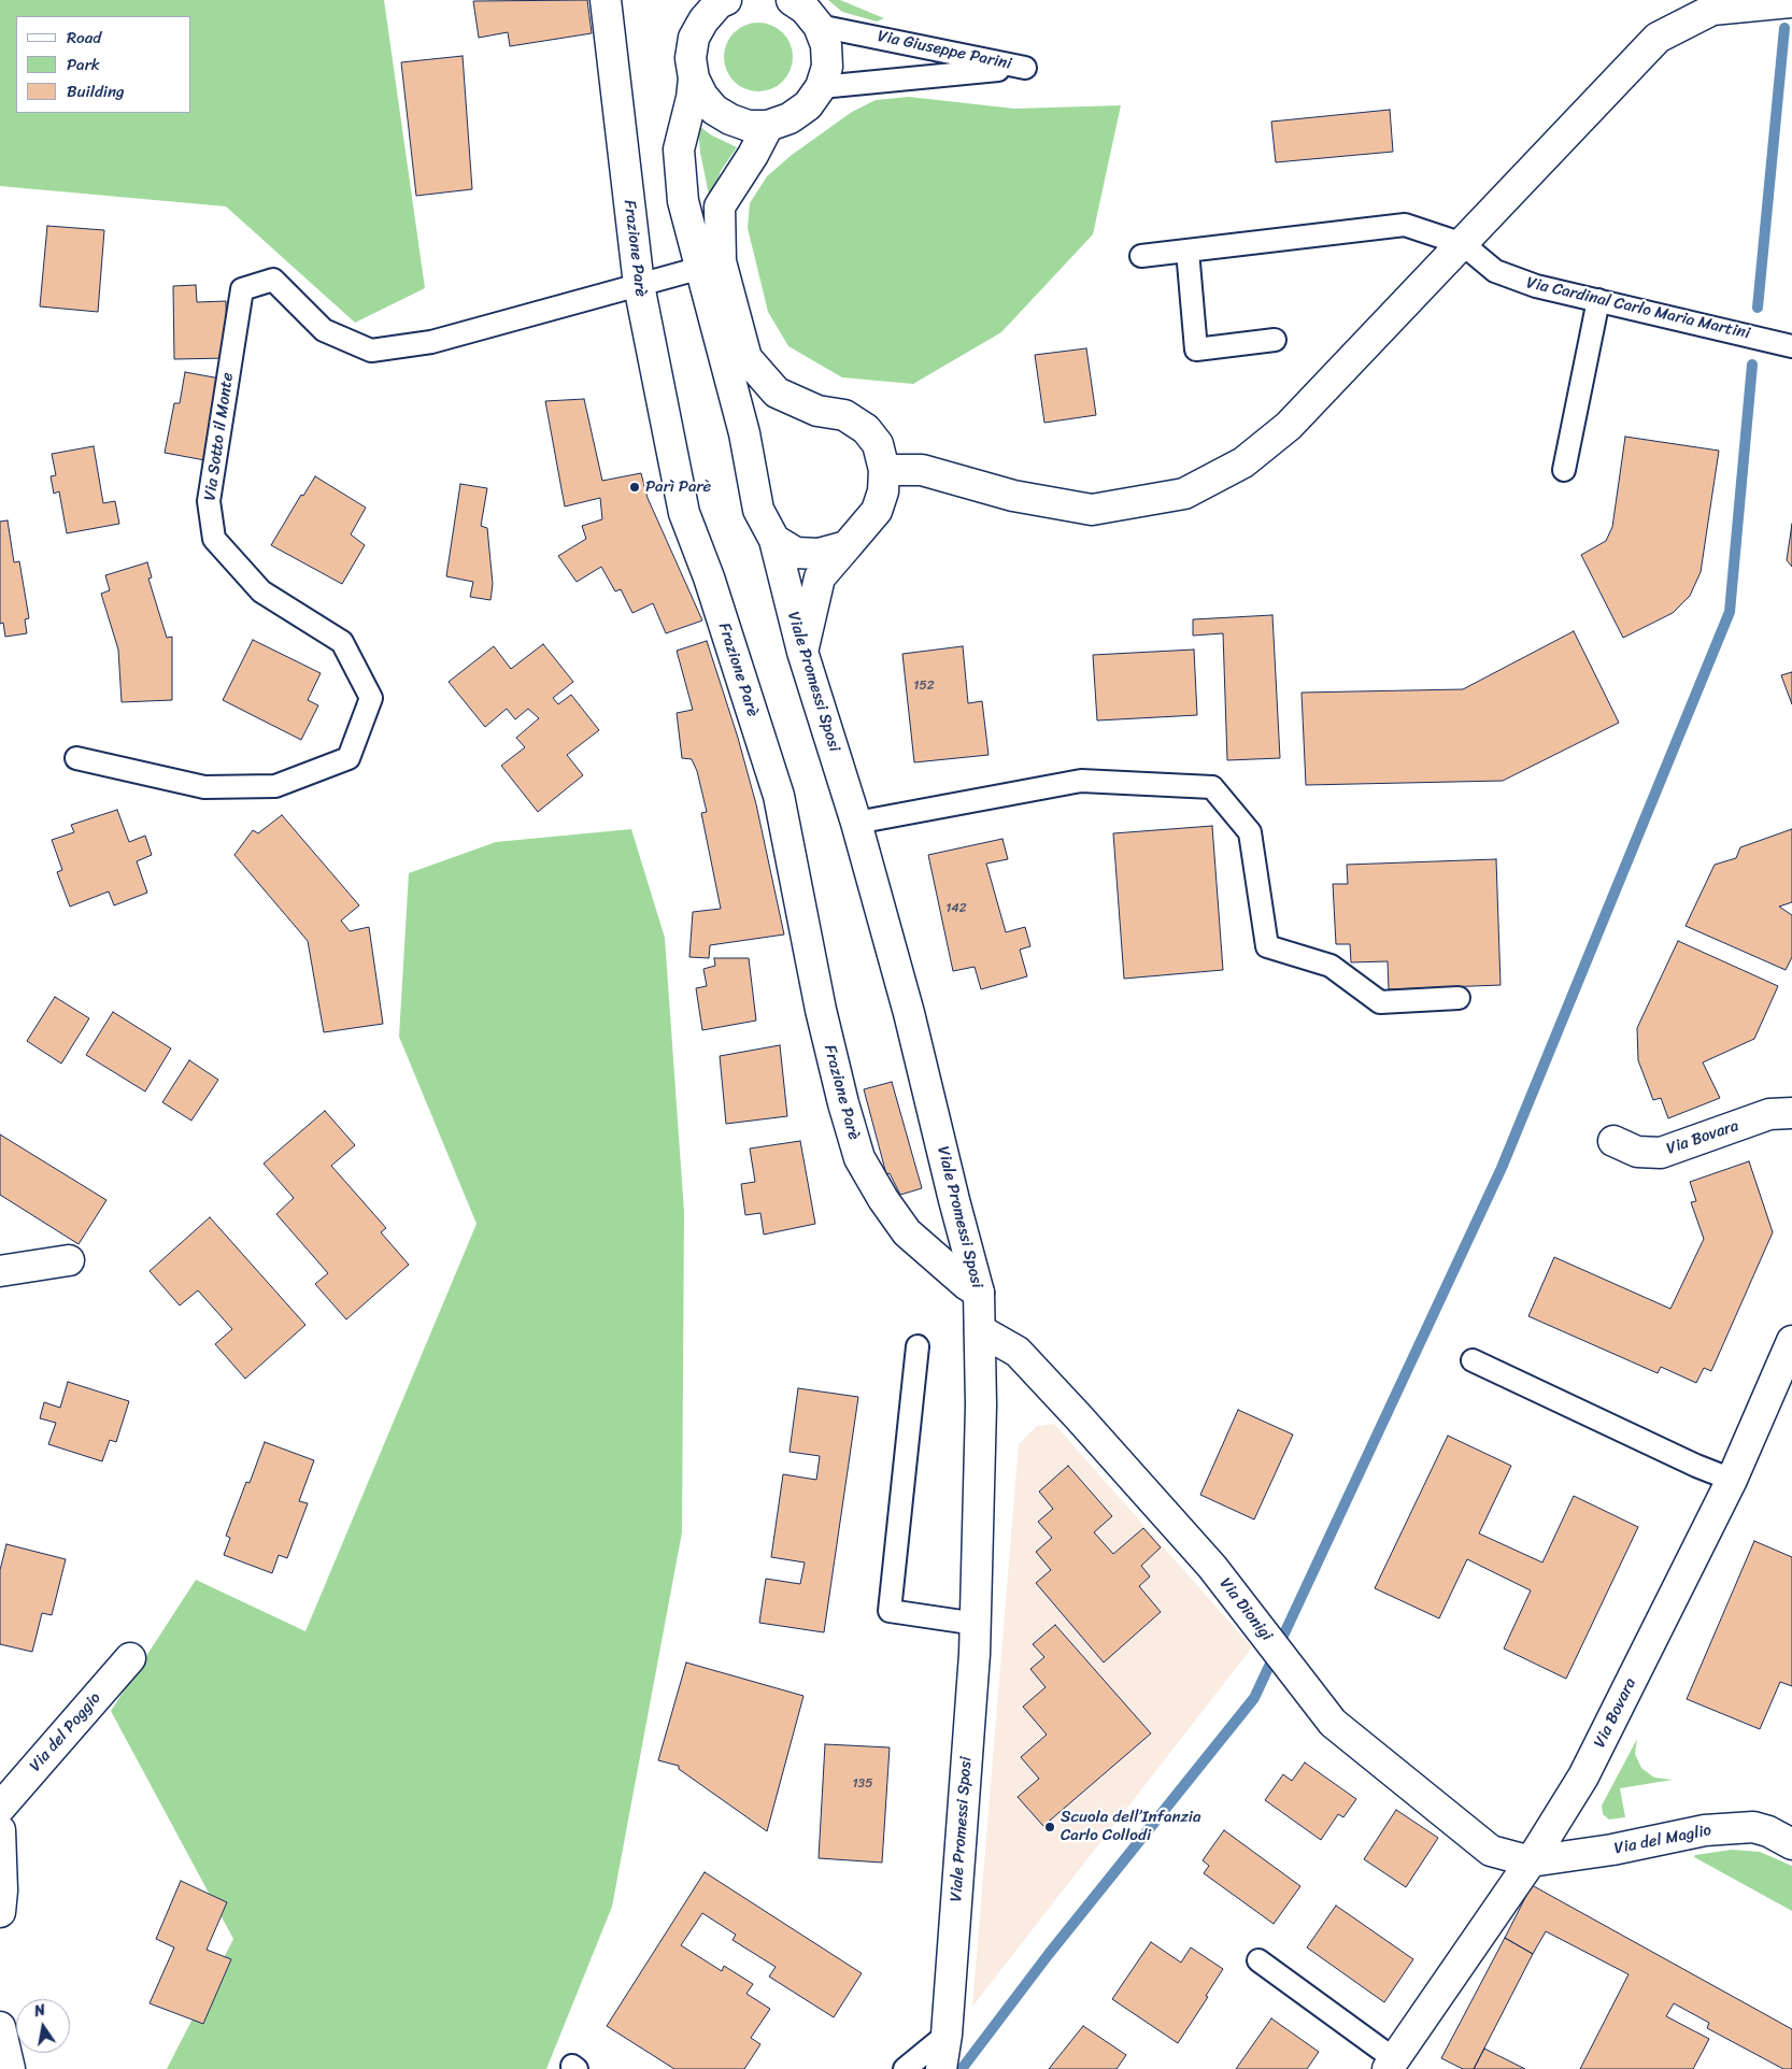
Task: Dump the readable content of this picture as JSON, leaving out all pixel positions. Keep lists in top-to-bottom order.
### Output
{
  "streets": {
    "main road": [
      "Frazione Parè",
      "Viale Promessi Sposi",
      "Via Bovara",
      "Via Dionigi",
      "Via del Poggio",
      "Via del Maglio"
    ],
    "lane": ["Via Giuseppe Parini", "Via Cardinal Carlo Maria Martini", "Via Sotto il Monte"]
  },
  "crossings": [
    ["Frazione Parè", "Via Sotto il Monte"],
    ["Frazione Parè", "Viale Promessi Sposi"],
    ["Via Sotto il Monte", "Viale Promessi Sposi"],
    ["Viale Promessi Sposi", "Via Dionigi"],
    ["Via Bovara", "Via Dionigi"],
    ["Via Bovara", "Via del Maglio"],
    ["Via Dionigi", "Via del Maglio"]
  ],
  "places": ["Parì Parè", "Scuola dell’Infanzia Carlo Collodi"],
  "house_numbers": ["152", "142", "135"],
  "legend": ["Road", "Park", "Building"],
  "north": "top"
}
